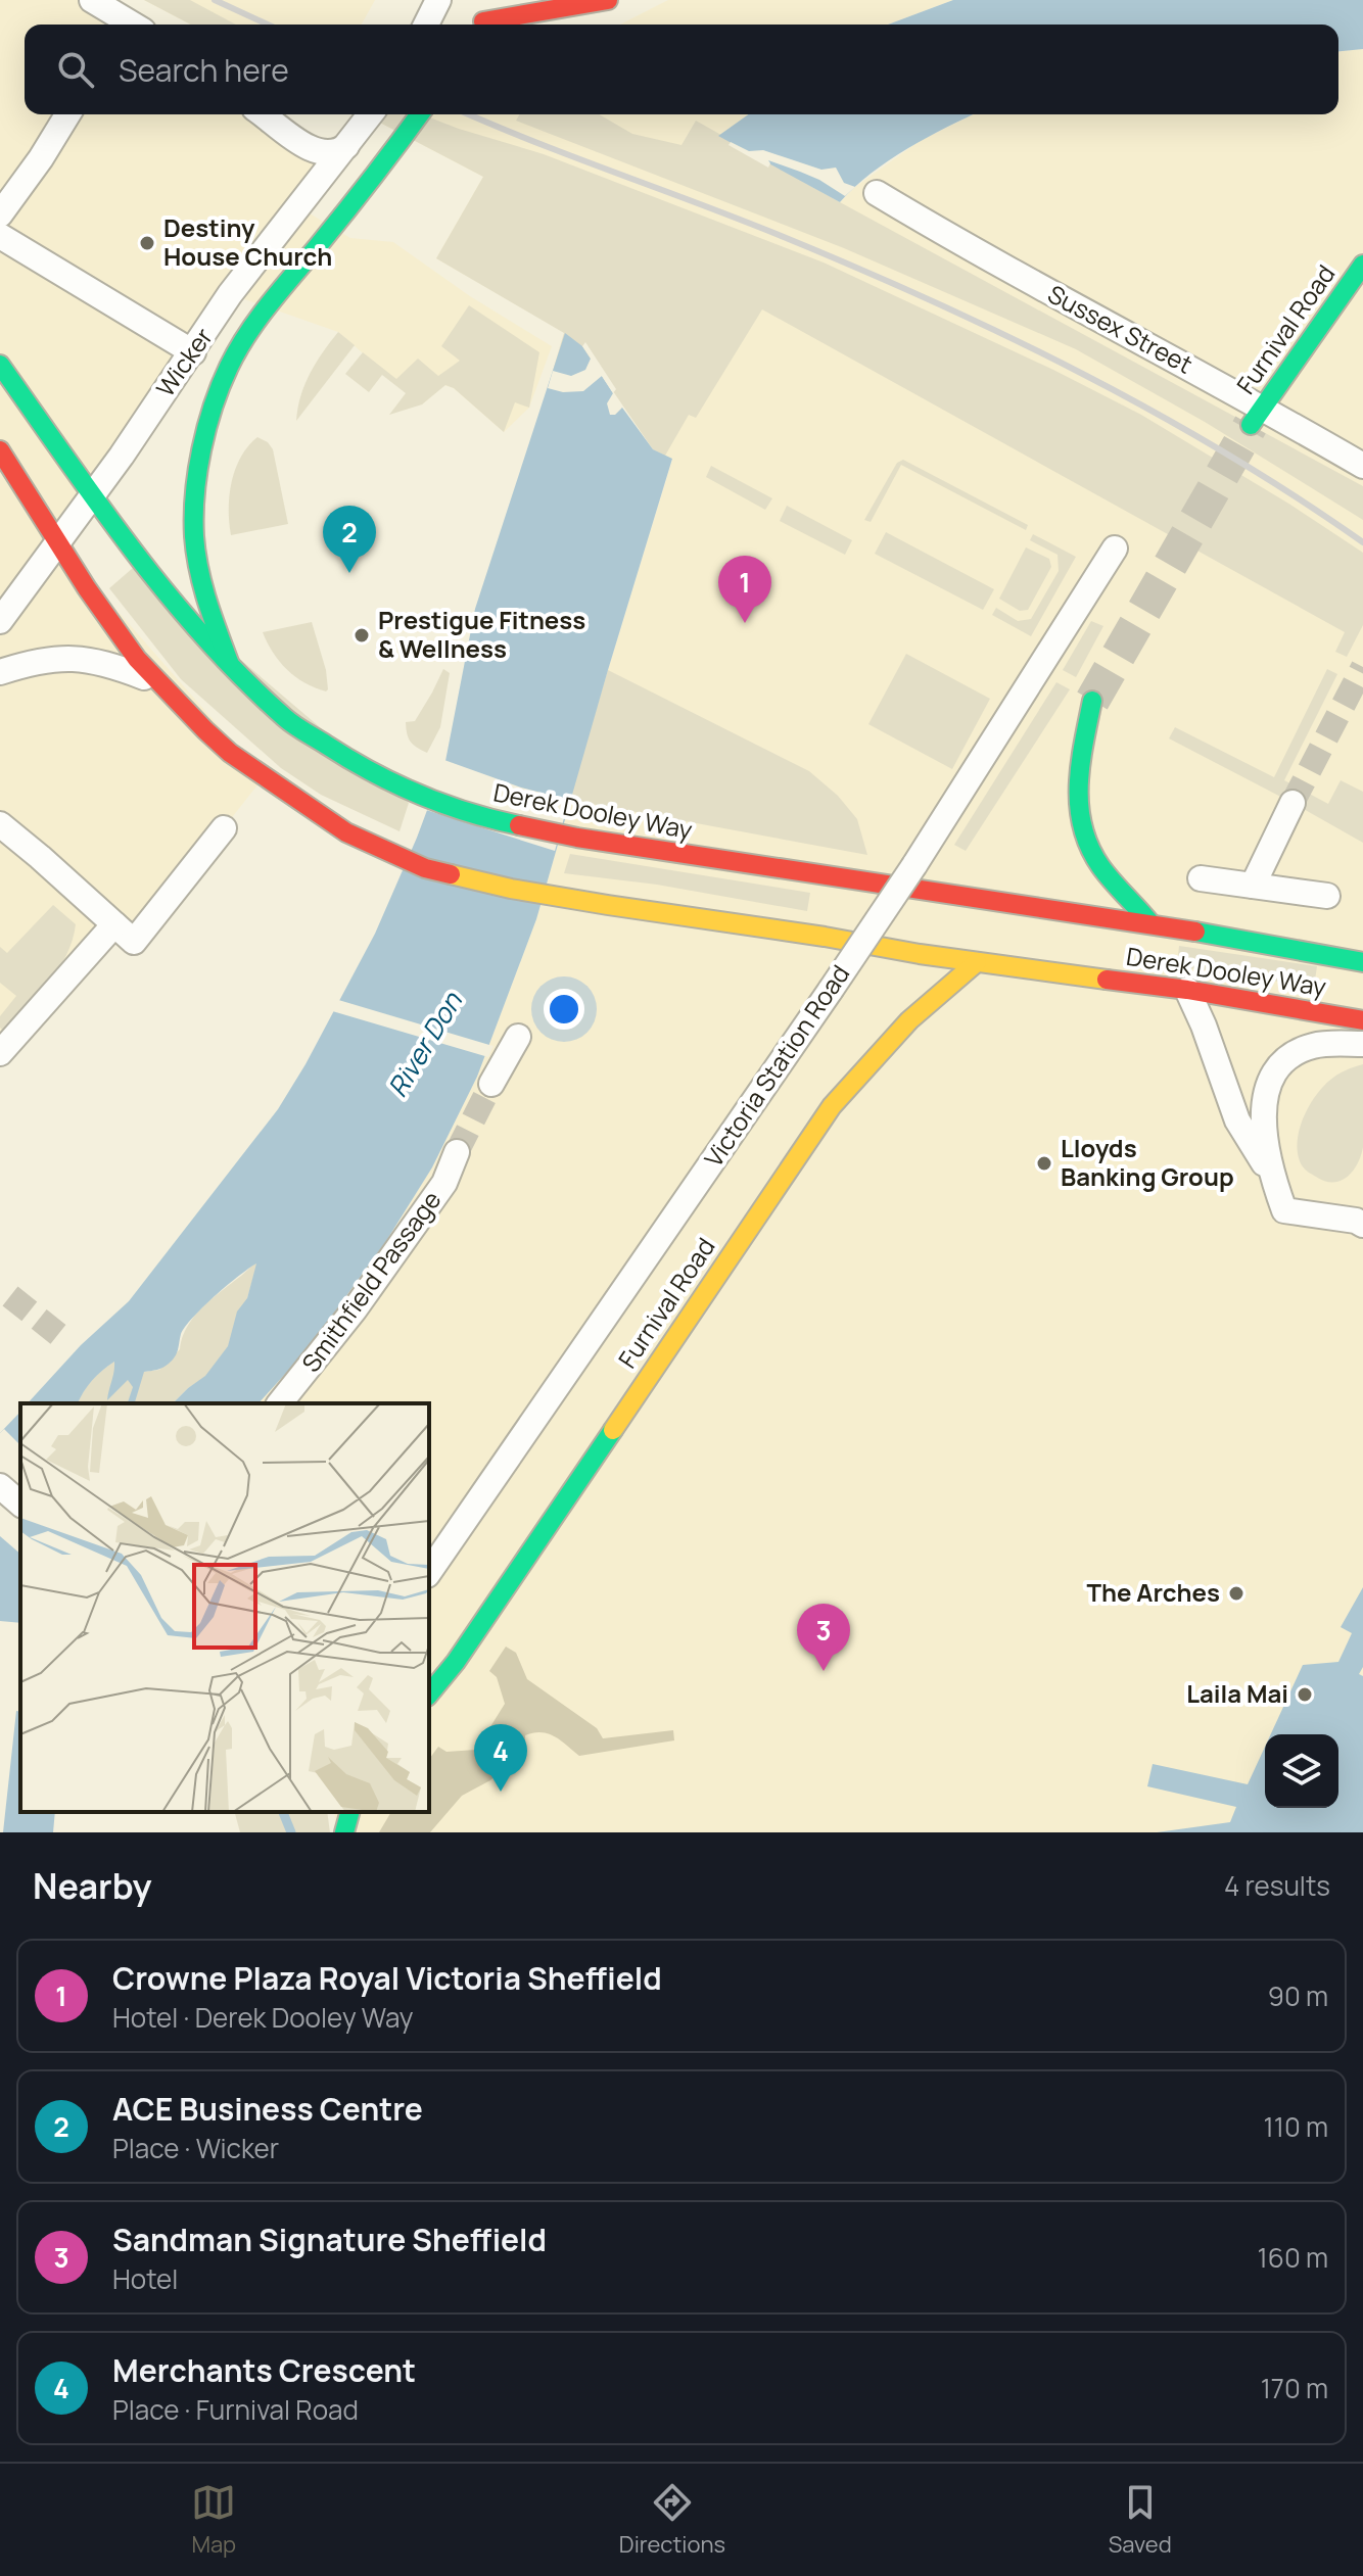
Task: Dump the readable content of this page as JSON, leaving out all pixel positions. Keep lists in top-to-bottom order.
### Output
{
  "streets": {
    "main road": ["Furnival Road", "Wicker", "Derek Dooley Way"],
    "street": ["Sussex Street", "Victoria Station Road", "Smithfield Passage"]
  },
  "crossings": [
    ["Sussex Street", "Furnival Road"],
    ["Furnival Road", "Derek Dooley Way"],
    ["Wicker", "Derek Dooley Way"]
  ],
  "water": ["River Don"],
  "places": [
    "Destiny House Church",
    "Prestigue Fitness & Wellness",
    "Lloyds Banking Group",
    "The Arches",
    "Laila Mai"
  ],
  "page": {
    "search": "Search here",
    "pins": [
      "2",
      "1",
      "3",
      "4"
    ],
    "heading": ["Nearby", "4 results"],
    "list": [
      {
        "mark": "1",
        "name": "Crowne Plaza Royal Victoria Sheffield",
        "note": "Hotel · Derek Dooley Way",
        "value": "90 m"
      },
      {
        "mark": "2",
        "name": "ACE Business Centre",
        "note": "Place · Wicker",
        "value": "110 m"
      },
      {
        "mark": "3",
        "name": "Sandman Signature Sheffield",
        "note": "Hotel",
        "value": "160 m"
      },
      {
        "mark": "4",
        "name": "Merchants Crescent",
        "note": "Place · Furnival Road",
        "value": "170 m"
      }
    ],
    "nav": ["Map", "Directions", "Saved"]
  }
}
